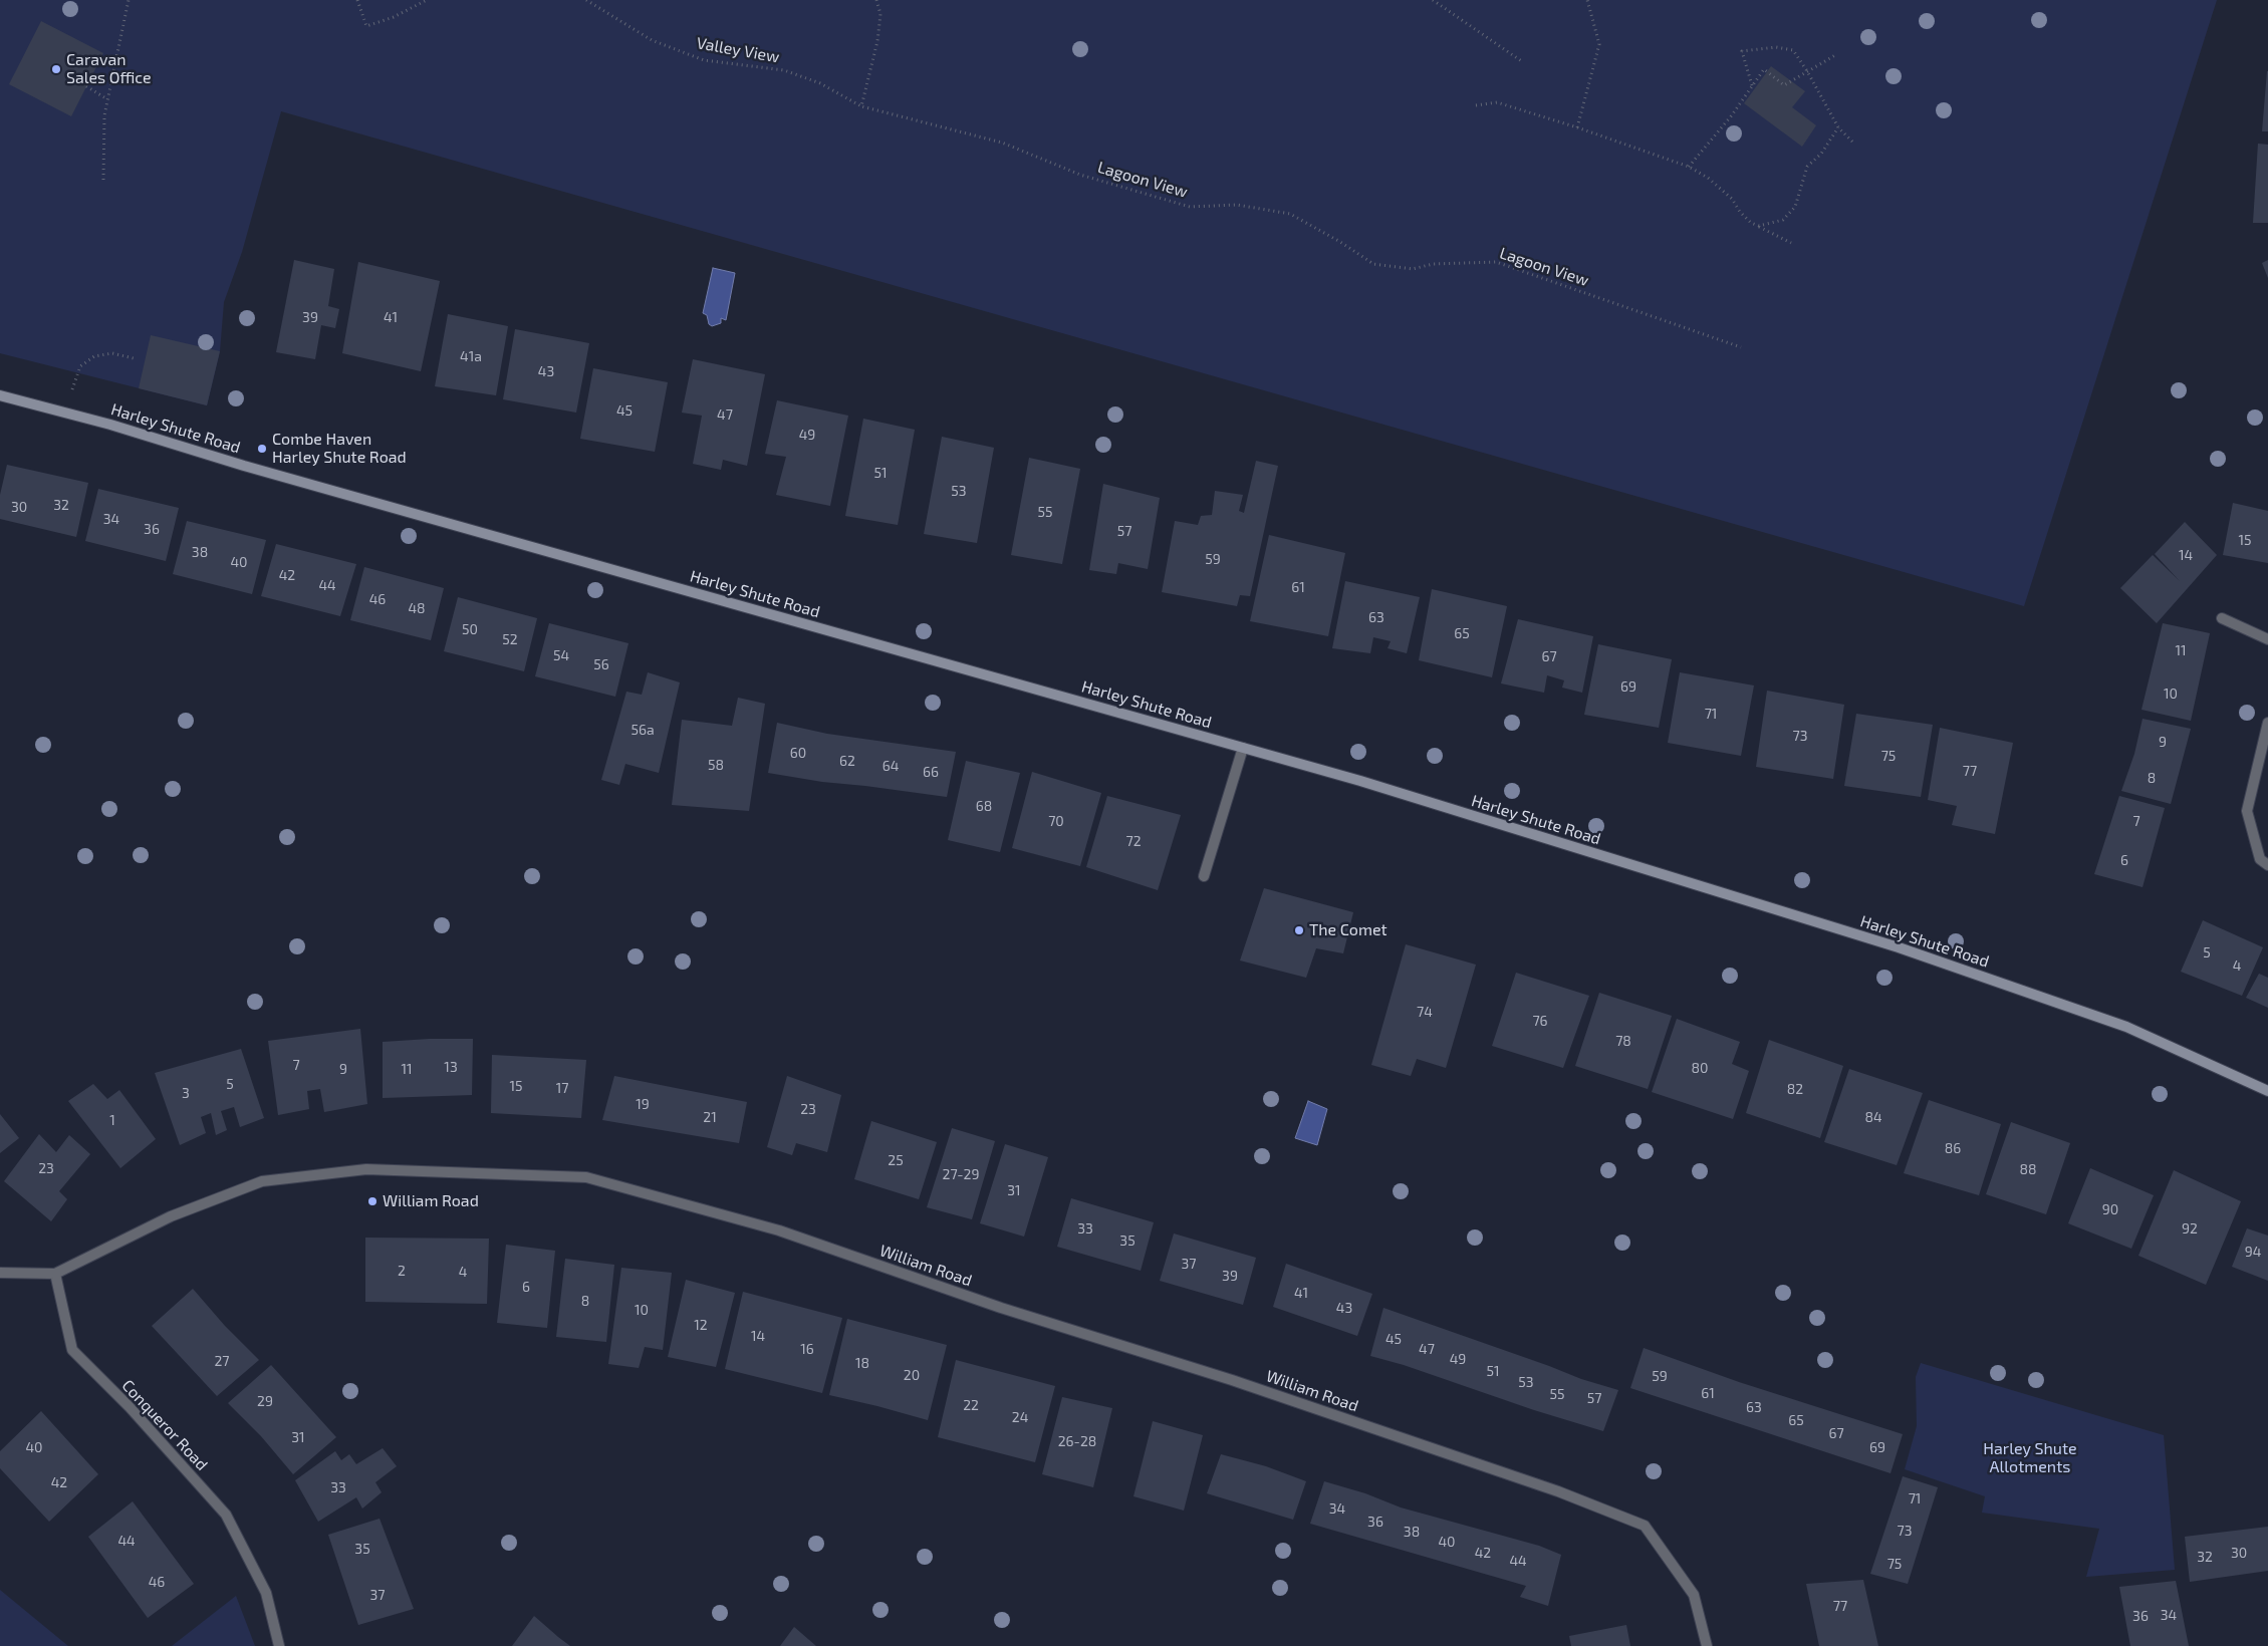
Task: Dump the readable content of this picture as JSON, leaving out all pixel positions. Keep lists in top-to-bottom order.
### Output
{
  "streets": {
    "main road": ["Harley Shute Road"],
    "street": ["William Road", "Conqueror Road"],
    "path": ["Valley View", "Lagoon View"]
  },
  "crossings": [
    ["Valley View", "Lagoon View"],
    ["William Road", "Conqueror Road"]
  ],
  "parks": ["Harley Shute Allotments"],
  "places": [
    "Caravan Sales Office",
    "Combe Haven Harley Shute Road",
    "The Comet",
    "William Road"
  ],
  "house_numbers": [
    "39",
    "41",
    "41a",
    "43",
    "45",
    "47",
    "49",
    "51",
    "53",
    "32",
    "30",
    "55",
    "34",
    "36",
    "57",
    "15",
    "38",
    "14",
    "59",
    "40",
    "42",
    "44",
    "61",
    "46",
    "48",
    "63",
    "50",
    "65",
    "52",
    "11",
    "54",
    "67",
    "56",
    "69",
    "10",
    "71",
    "56a",
    "73",
    "9",
    "60",
    "75",
    "62",
    "58",
    "64",
    "77",
    "66",
    "8",
    "68",
    "70",
    "7",
    "72",
    "6",
    "5",
    "4",
    "74",
    "76",
    "78",
    "7",
    "13",
    "80",
    "9",
    "11",
    "5",
    "15",
    "17",
    "82",
    "3",
    "19",
    "23",
    "21",
    "84",
    "1",
    "86",
    "25",
    "23",
    "88",
    "27-29",
    "31",
    "90",
    "33",
    "92",
    "35",
    "94",
    "37",
    "2",
    "4",
    "39",
    "6",
    "41",
    "8",
    "43",
    "10",
    "12",
    "14",
    "45",
    "16",
    "47",
    "49",
    "27",
    "18",
    "51",
    "20",
    "59",
    "53",
    "61",
    "55",
    "57",
    "29",
    "22",
    "63",
    "24",
    "65",
    "67",
    "31",
    "26-28",
    "40",
    "69",
    "42",
    "33",
    "71",
    "34",
    "36",
    "73",
    "38",
    "44",
    "40",
    "35",
    "42",
    "30",
    "32",
    "44",
    "75",
    "46",
    "37",
    "77",
    "34",
    "36"
  ]
}
